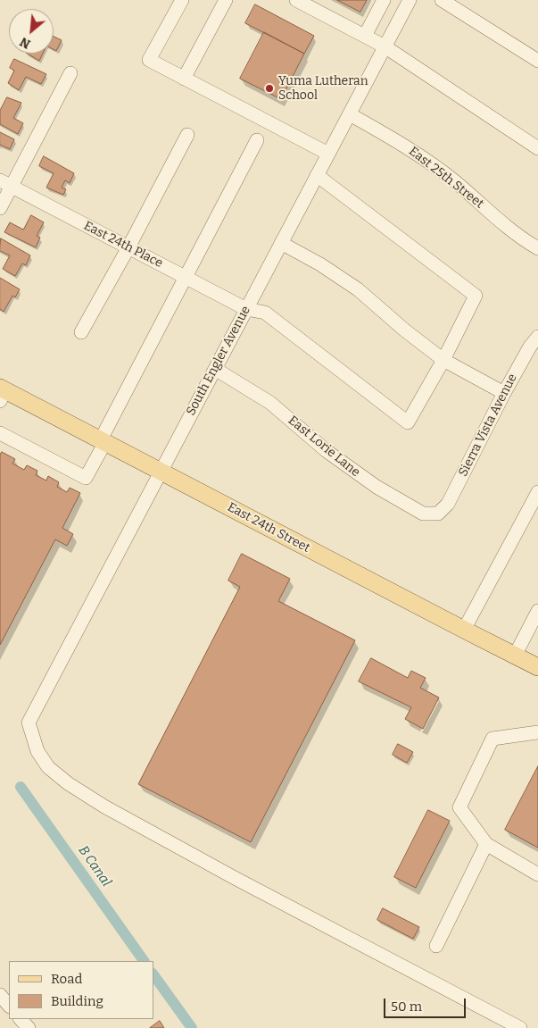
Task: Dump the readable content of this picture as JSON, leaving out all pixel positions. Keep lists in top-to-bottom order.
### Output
{
  "streets": {
    "main road": ["East 24th Street"],
    "street": [
      "East 25th Street",
      "East 24th Place",
      "South Engler Avenue",
      "Sierra Vista Avenue",
      "East Lorie Lane"
    ]
  },
  "crossings": [
    ["East 25th Street", "South Engler Avenue"],
    ["East 24th Place", "South Engler Avenue"],
    ["South Engler Avenue", "East Lorie Lane"],
    ["South Engler Avenue", "East 24th Street"],
    ["Sierra Vista Avenue", "East Lorie Lane"]
  ],
  "water": ["B Canal"],
  "places": ["Yuma Lutheran School"],
  "legend": ["Road", "Building"],
  "scale_bar": "50 m",
  "north": "bottom left"
}
